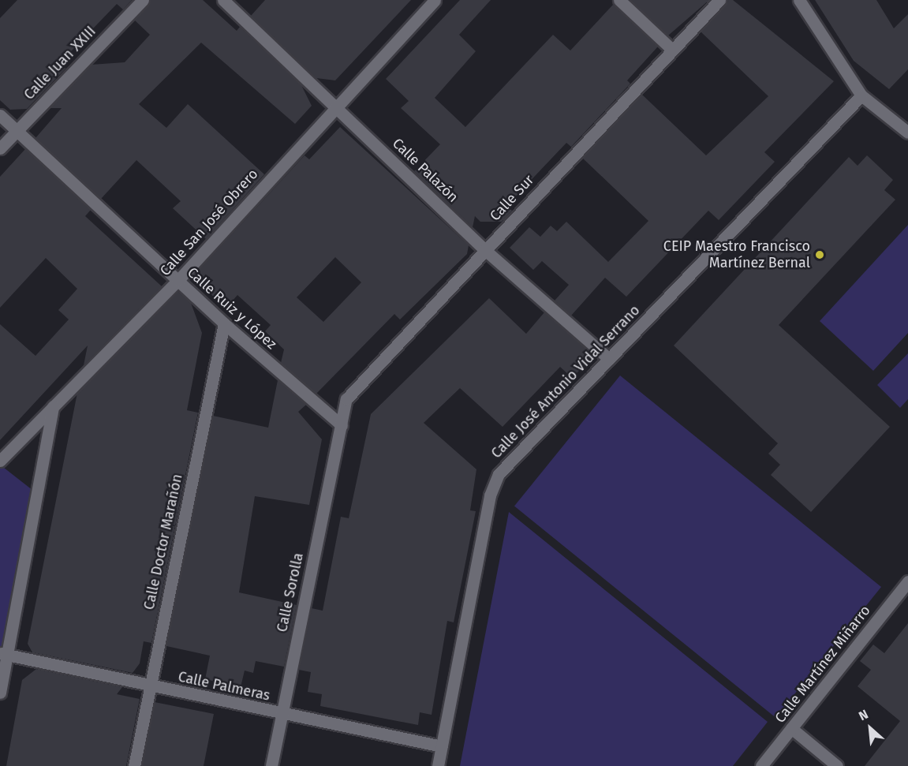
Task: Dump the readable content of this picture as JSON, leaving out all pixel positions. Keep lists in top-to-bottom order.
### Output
{
  "streets": {
    "street": [
      "Calle Juan XXIII",
      "Calle Palazón",
      "Calle Sur",
      "Calle San José Obrero",
      "Calle Ruiz y López",
      "Calle José Antonio Vidal Serrano",
      "Calle Doctor Marañón",
      "Calle Sorolla",
      "Calle Martínez Miñarro",
      "Calle Palmeras"
    ]
  },
  "crossings": [
    ["Calle Juan XXIII", "Calle Ruiz y López"],
    ["Calle Palazón", "Calle Sur"],
    ["Calle Palazón", "Calle San José Obrero"],
    ["Calle Palazón", "Calle José Antonio Vidal Serrano"],
    ["Calle Sur", "Calle Ruiz y López"],
    ["Calle Sur", "Calle Sorolla"],
    ["Calle San José Obrero", "Calle Ruiz y López"],
    ["Calle Ruiz y López", "Calle Doctor Marañón"],
    ["Calle Ruiz y López", "Calle Sorolla"],
    ["Calle José Antonio Vidal Serrano", "Calle Palmeras"],
    ["Calle Doctor Marañón", "Calle Palmeras"],
    ["Calle Sorolla", "Calle Palmeras"]
  ],
  "places": ["CEIP Maestro Francisco Martínez Bernal"],
  "north": "top left"
}
